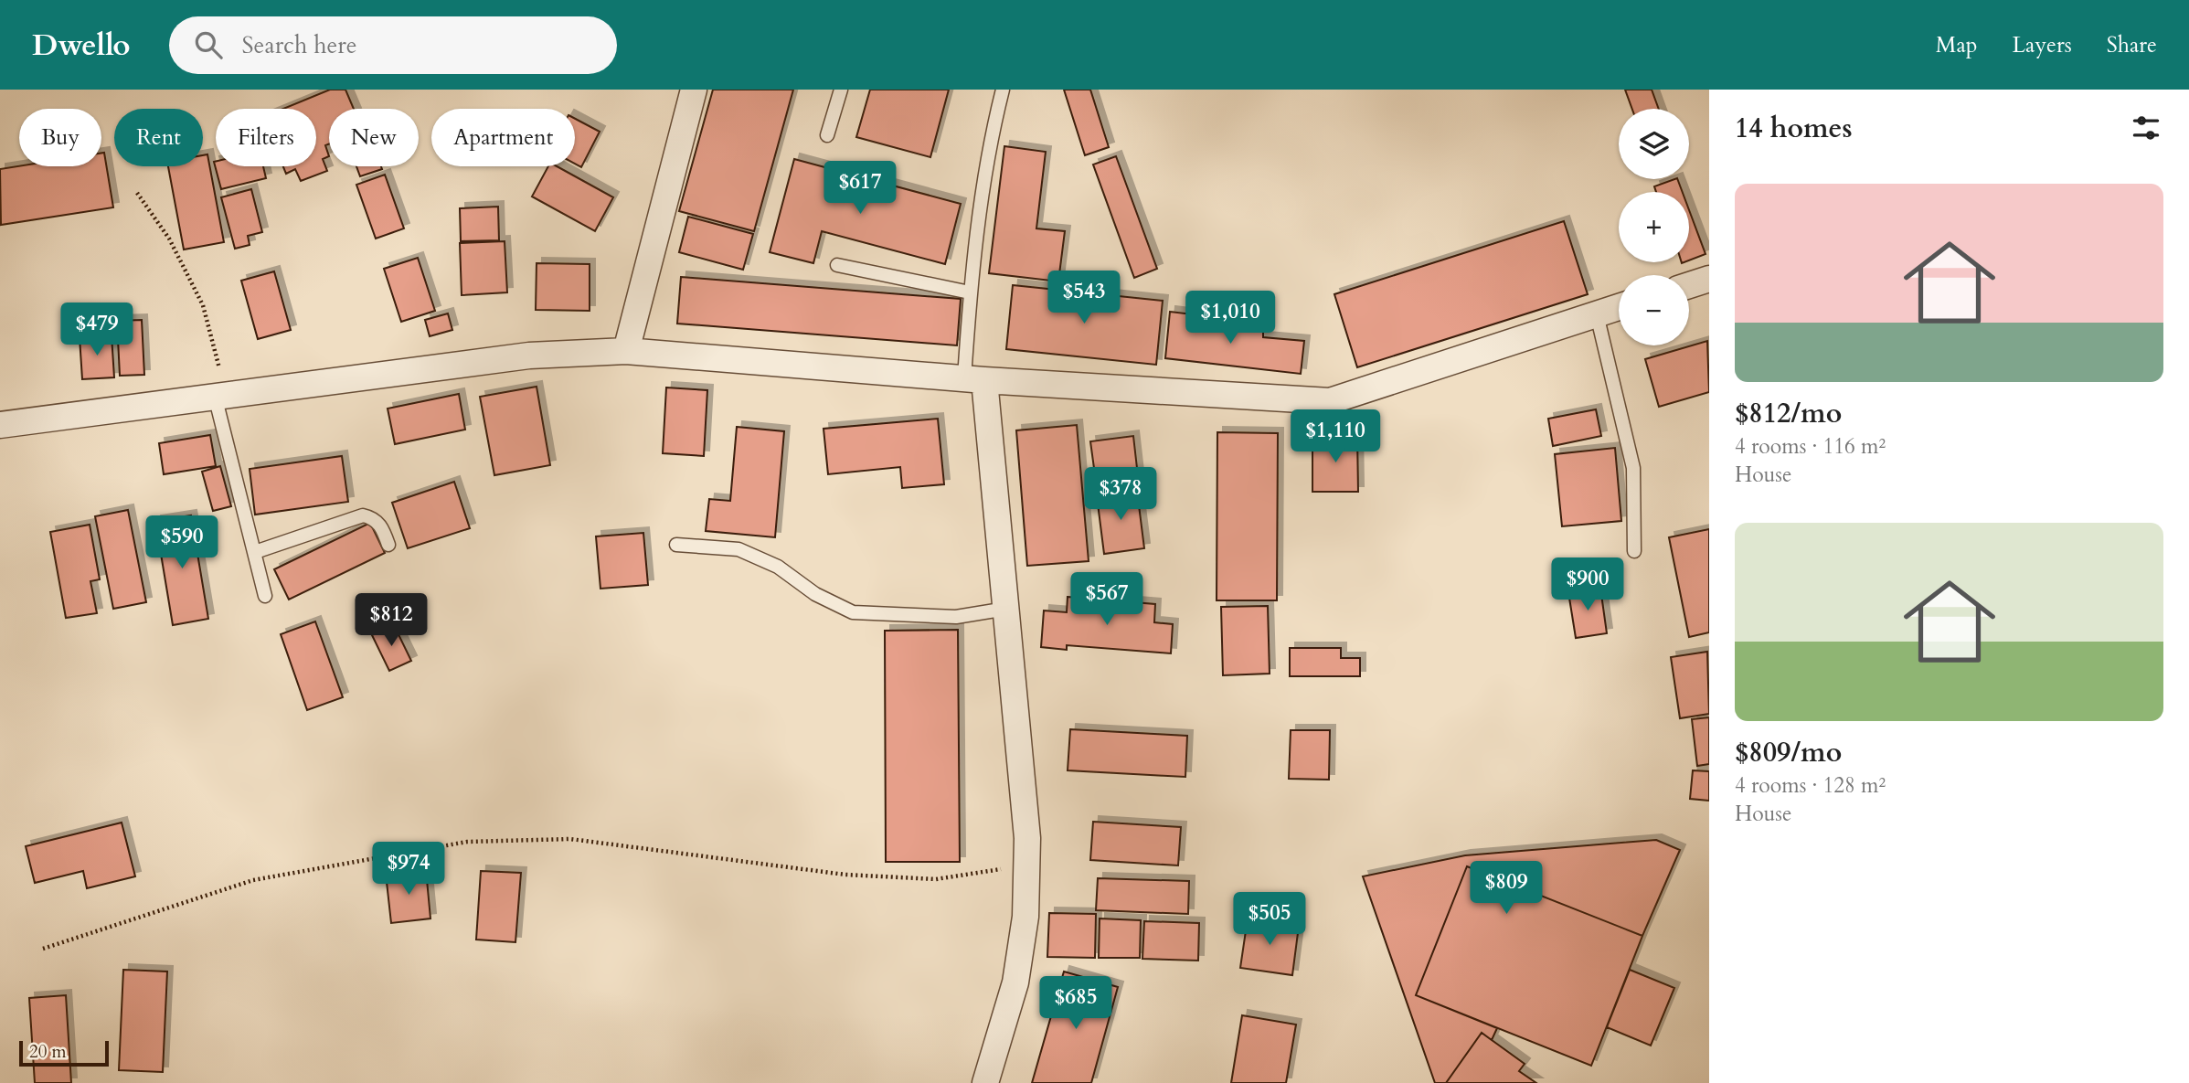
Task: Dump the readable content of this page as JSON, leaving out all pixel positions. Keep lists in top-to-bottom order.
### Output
{
  "scale_bar": "20 m",
  "page": {
    "header": "Dwello",
    "search": "Search here",
    "nav": ["Map", "Layers", "Share"],
    "heading": "14 homes",
    "map_buttons": ["+", "−"],
    "chip": [
      "Buy",
      "Rent",
      "Filters",
      "New",
      "Apartment"
    ],
    "price": [
      "$617",
      "$543",
      "$1,010",
      "$479",
      "$1,110",
      "$378",
      "$590",
      "$900",
      "$567",
      "$812",
      "$974",
      "$809",
      "$505",
      "$685"
    ],
    "list": [
      {
        "name": "$812/mo",
        "note": "4 rooms · 116 m² · House"
      },
      {
        "name": "$809/mo",
        "note": "4 rooms · 128 m² · House"
      }
    ],
    "scale": "20 m"
  }
}
